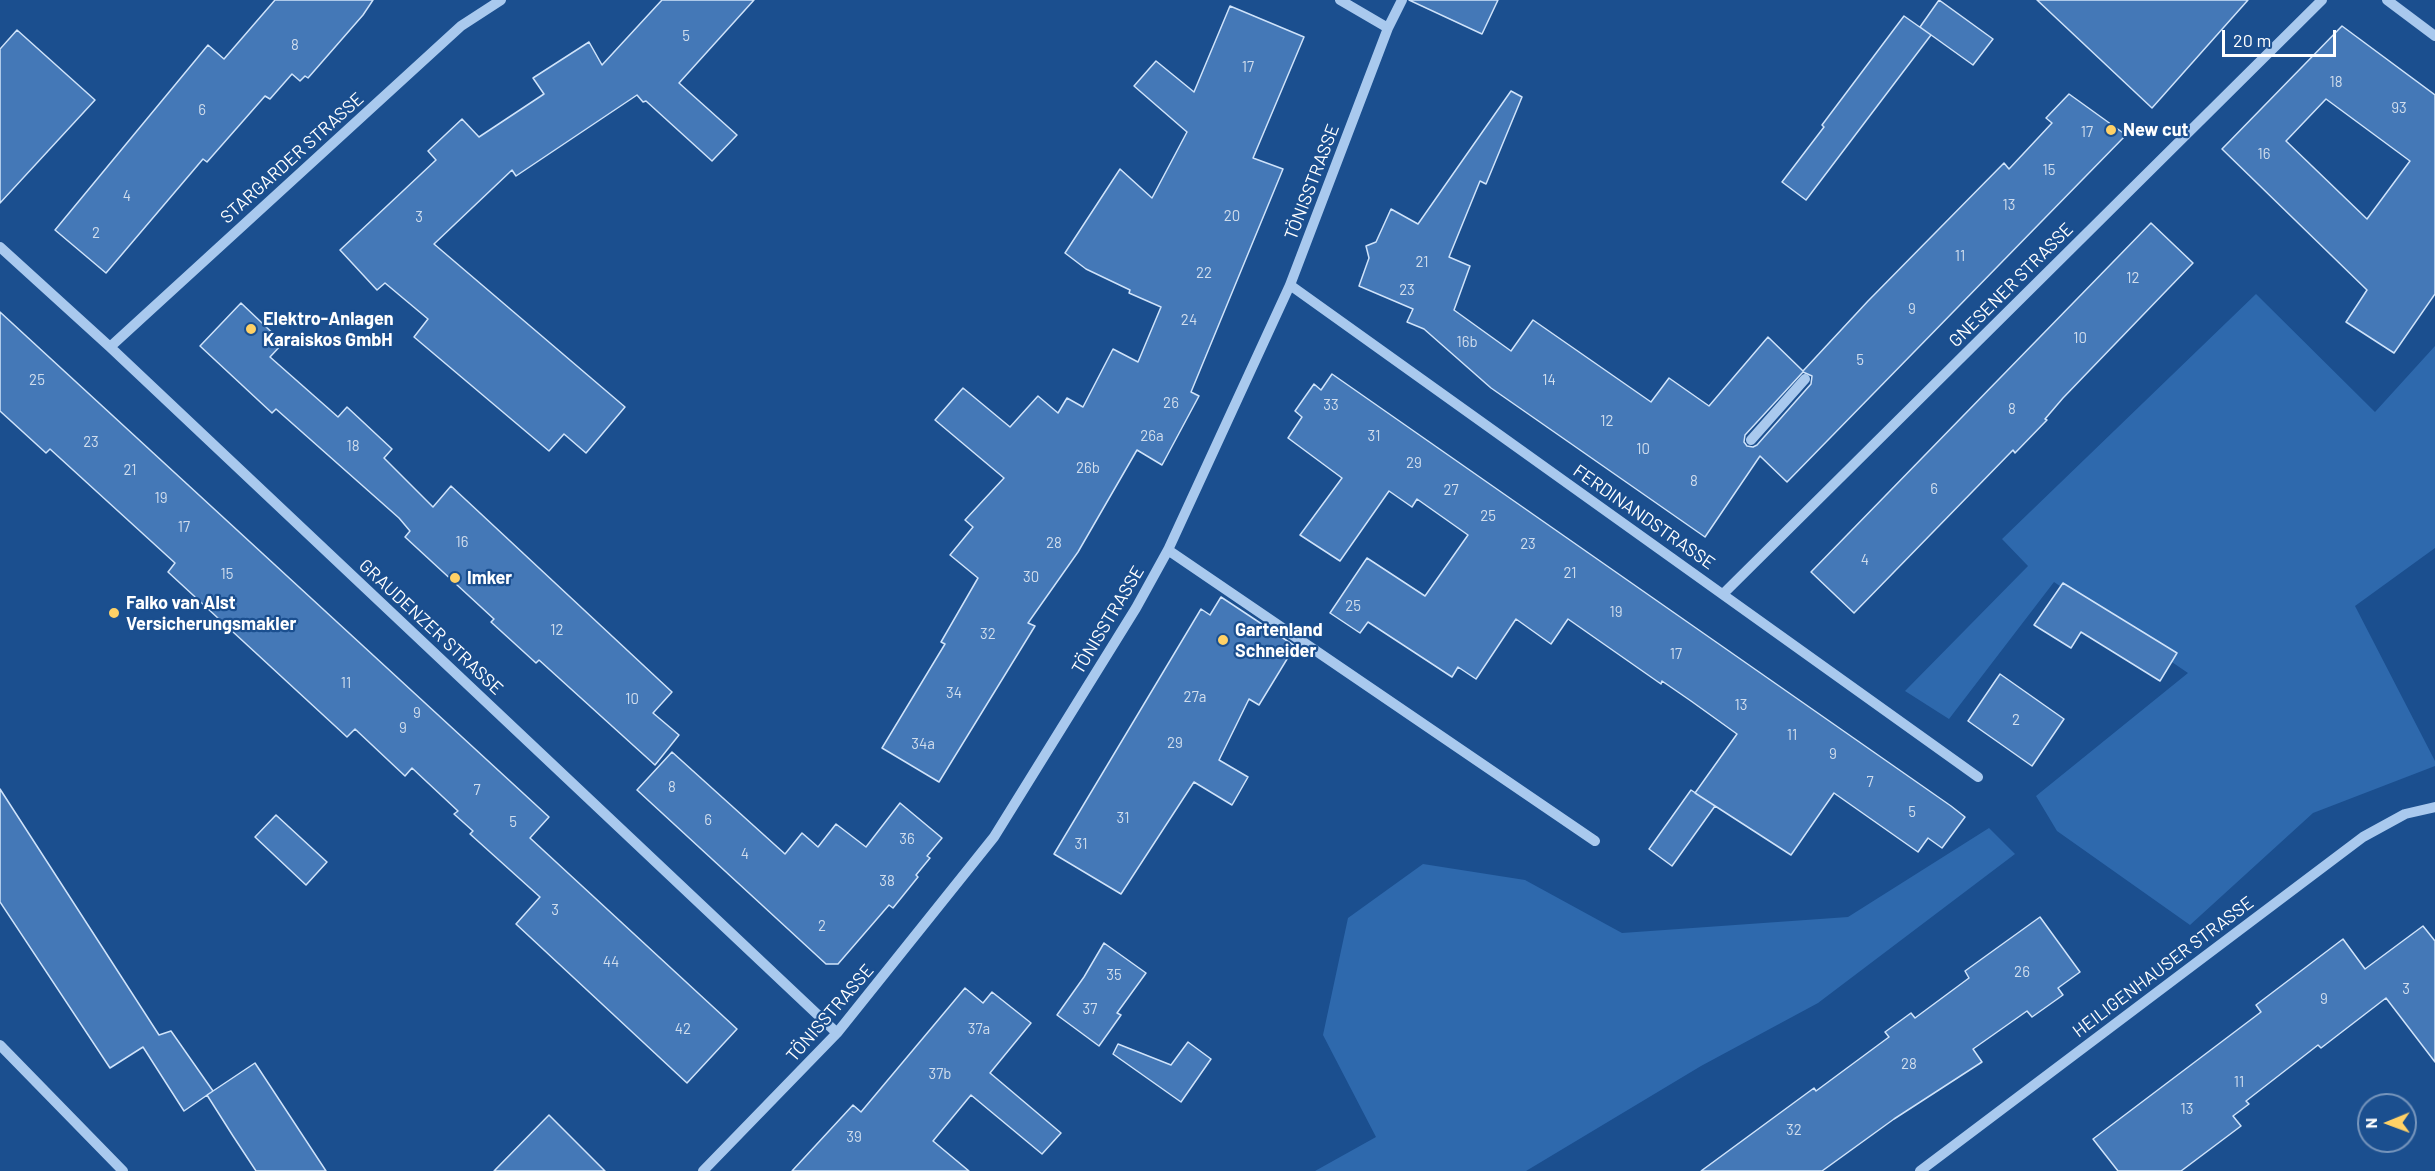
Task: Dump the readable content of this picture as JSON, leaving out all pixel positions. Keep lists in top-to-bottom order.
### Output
{
  "streets": {
    "street": [
      "STARGARDER STRASSE",
      "TÖNISSTRASSE",
      "GNESENER STRASSE",
      "FERDINANDSTRASSE",
      "GRAUDENZER STRASSE",
      "HEILIGENHAUSER STRASSE"
    ]
  },
  "crossings": [
    ["STARGARDER STRASSE", "GRAUDENZER STRASSE"],
    ["TÖNISSTRASSE", "FERDINANDSTRASSE"],
    ["TÖNISSTRASSE", "GRAUDENZER STRASSE"],
    ["GNESENER STRASSE", "FERDINANDSTRASSE"]
  ],
  "places": [
    "New cut",
    "Elektro-Anlagen Karaiskos GmbH",
    "Imker",
    "Falko van Alst Versicherungsmakler",
    "Gartenland Schneider"
  ],
  "house_numbers": [
    "5",
    "8",
    "17",
    "18",
    "93",
    "6",
    "17",
    "16",
    "15",
    "4",
    "13",
    "20",
    "3",
    "2",
    "11",
    "21",
    "22",
    "12",
    "23",
    "9",
    "24",
    "10",
    "16b",
    "5",
    "25",
    "14",
    "26",
    "33",
    "8",
    "12",
    "26a",
    "31",
    "23",
    "18",
    "10",
    "29",
    "26b",
    "21",
    "8",
    "6",
    "27",
    "19",
    "25",
    "17",
    "16",
    "28",
    "23",
    "4",
    "21",
    "15",
    "30",
    "25",
    "19",
    "12",
    "32",
    "17",
    "11",
    "34",
    "27a",
    "10",
    "13",
    "9",
    "2",
    "9",
    "11",
    "29",
    "34a",
    "9",
    "7",
    "8",
    "7",
    "5",
    "31",
    "6",
    "5",
    "36",
    "31",
    "4",
    "38",
    "3",
    "2",
    "44",
    "26",
    "35",
    "3",
    "9",
    "37",
    "42",
    "37a",
    "28",
    "37b",
    "11",
    "13",
    "32",
    "39"
  ],
  "scale_bar": "20 m",
  "north": "left"
}
